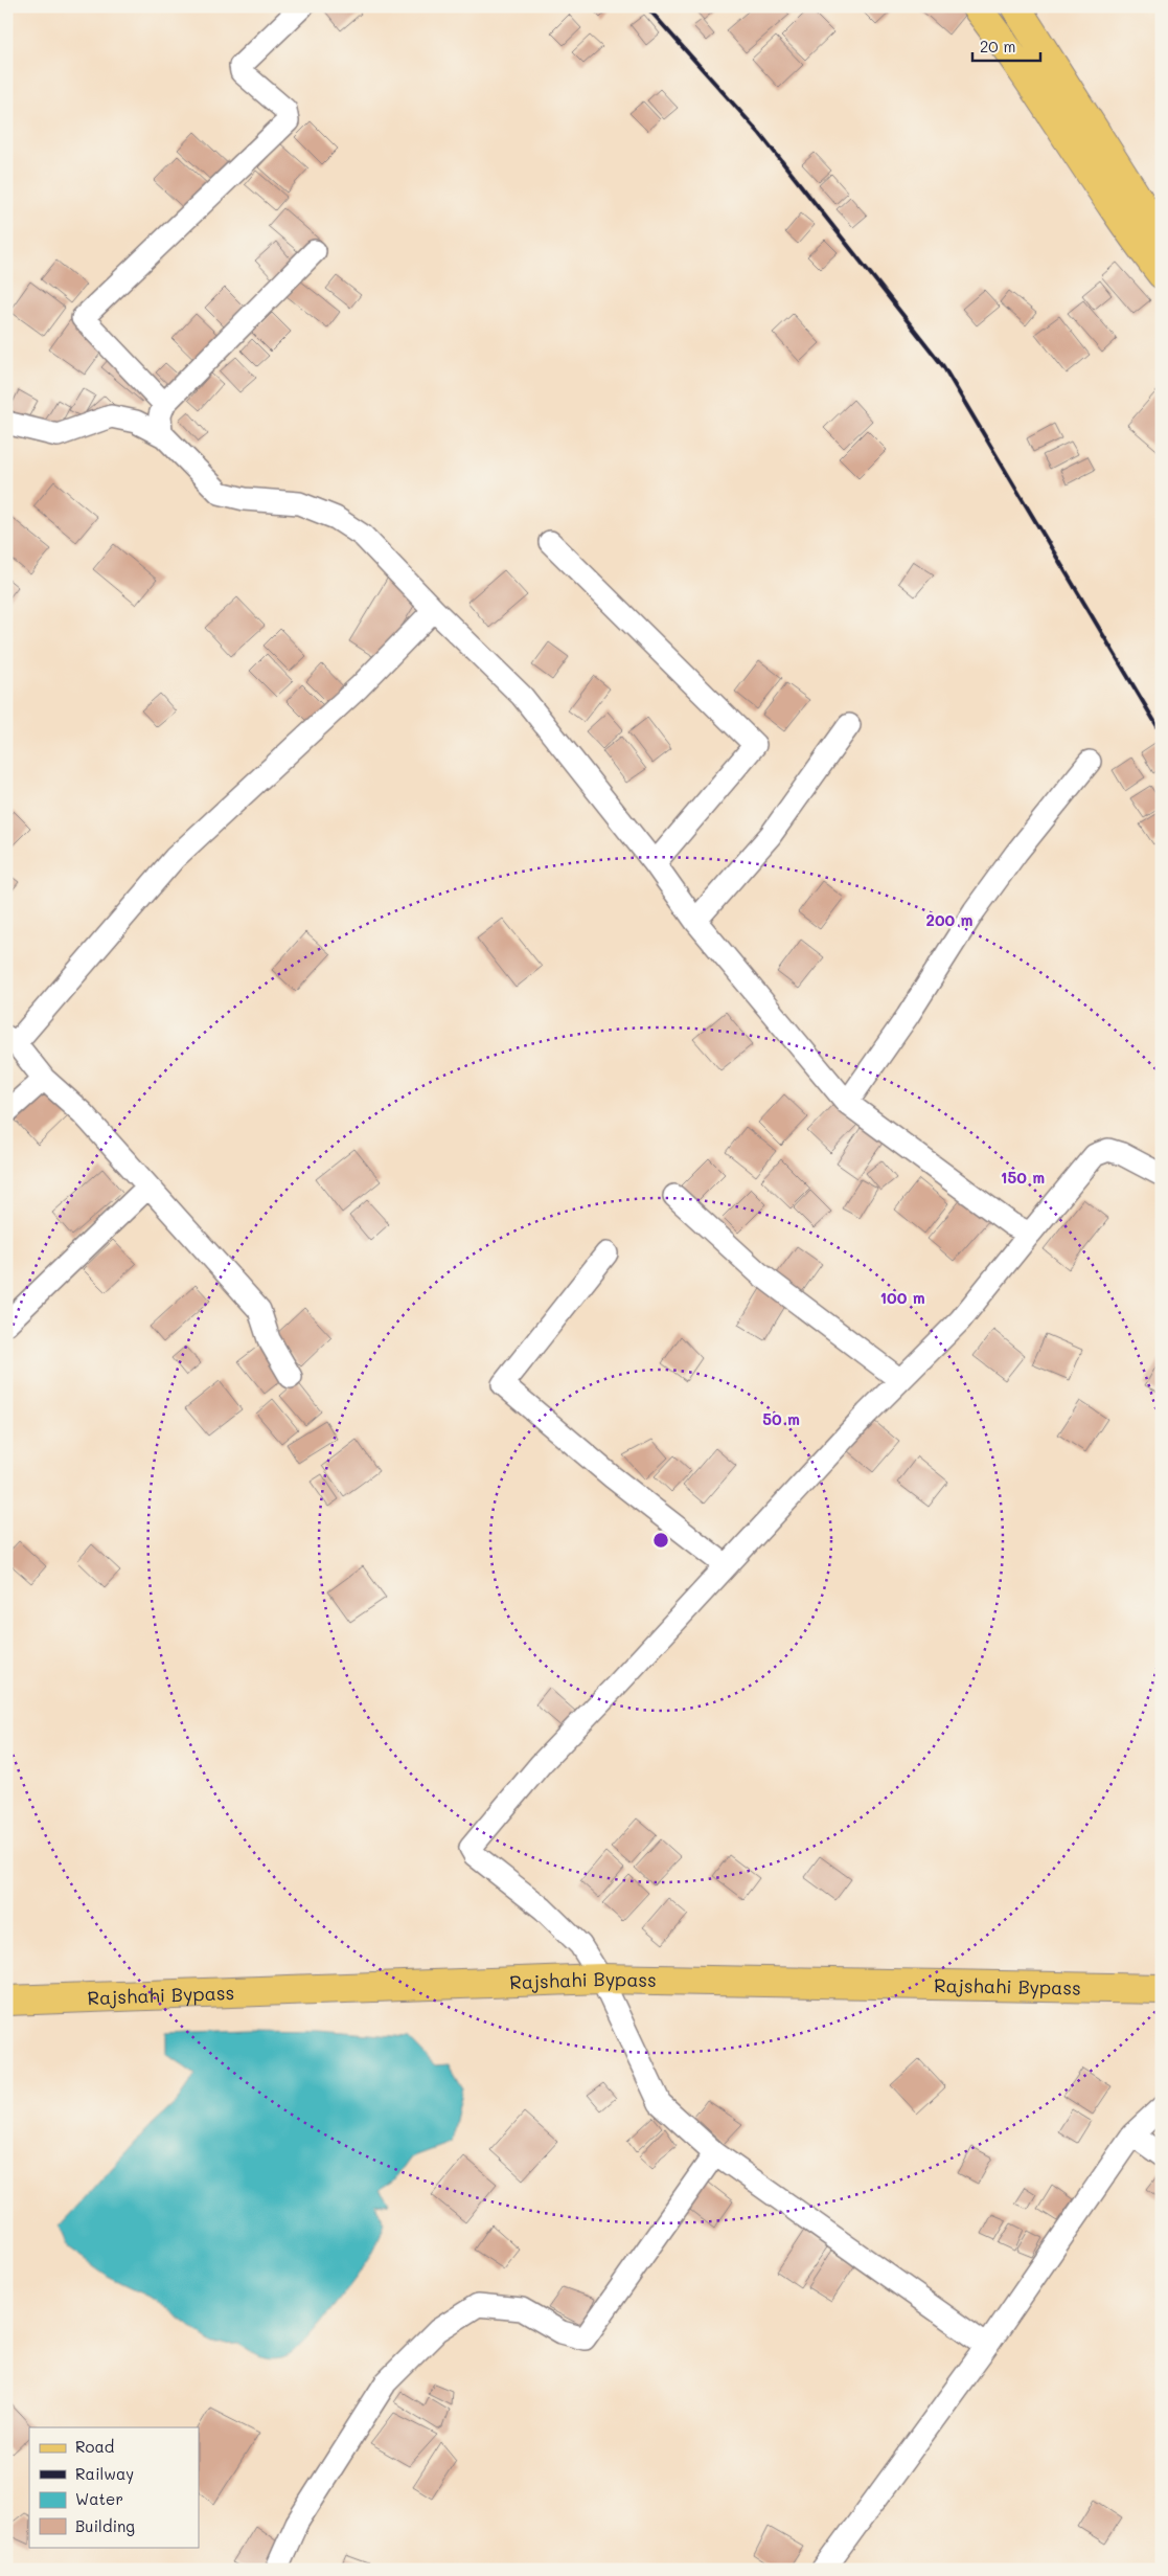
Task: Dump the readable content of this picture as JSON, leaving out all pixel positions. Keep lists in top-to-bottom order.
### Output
{
  "streets": {
    "main road": ["Rajshahi Bypass"]
  },
  "legend": [
    "Road",
    "Railway",
    "Water",
    "Building"
  ],
  "scale_bar": "20 m",
  "rings": [
    "200 m",
    "150 m",
    "100 m",
    "50 m"
  ]
}
